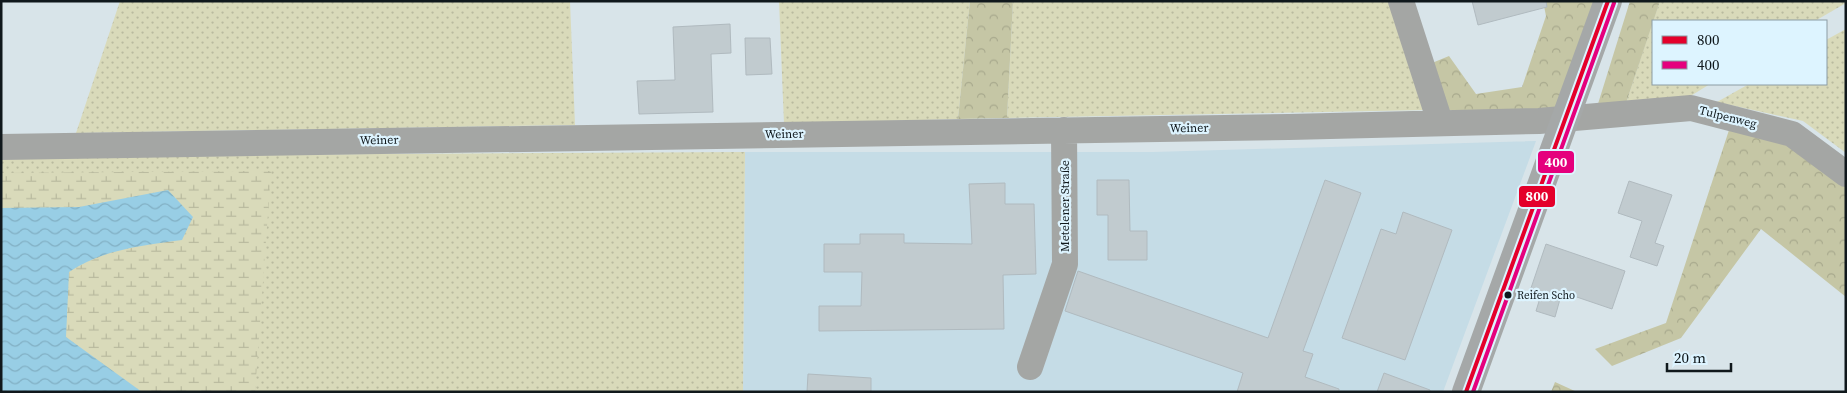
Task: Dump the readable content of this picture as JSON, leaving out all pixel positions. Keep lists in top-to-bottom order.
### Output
{
  "streets": {
    "street": ["Tulpenweg", "Weiner", "Metelener Straße"]
  },
  "crossings": [
    ["Tulpenweg", "Weiner"],
    ["Weiner", "Metelener Straße"]
  ],
  "places": ["Reifen Scho"],
  "lines": ["transit line 800", "transit line 400"],
  "legend": ["800", "400"],
  "scale_bar": "20 m"
}
